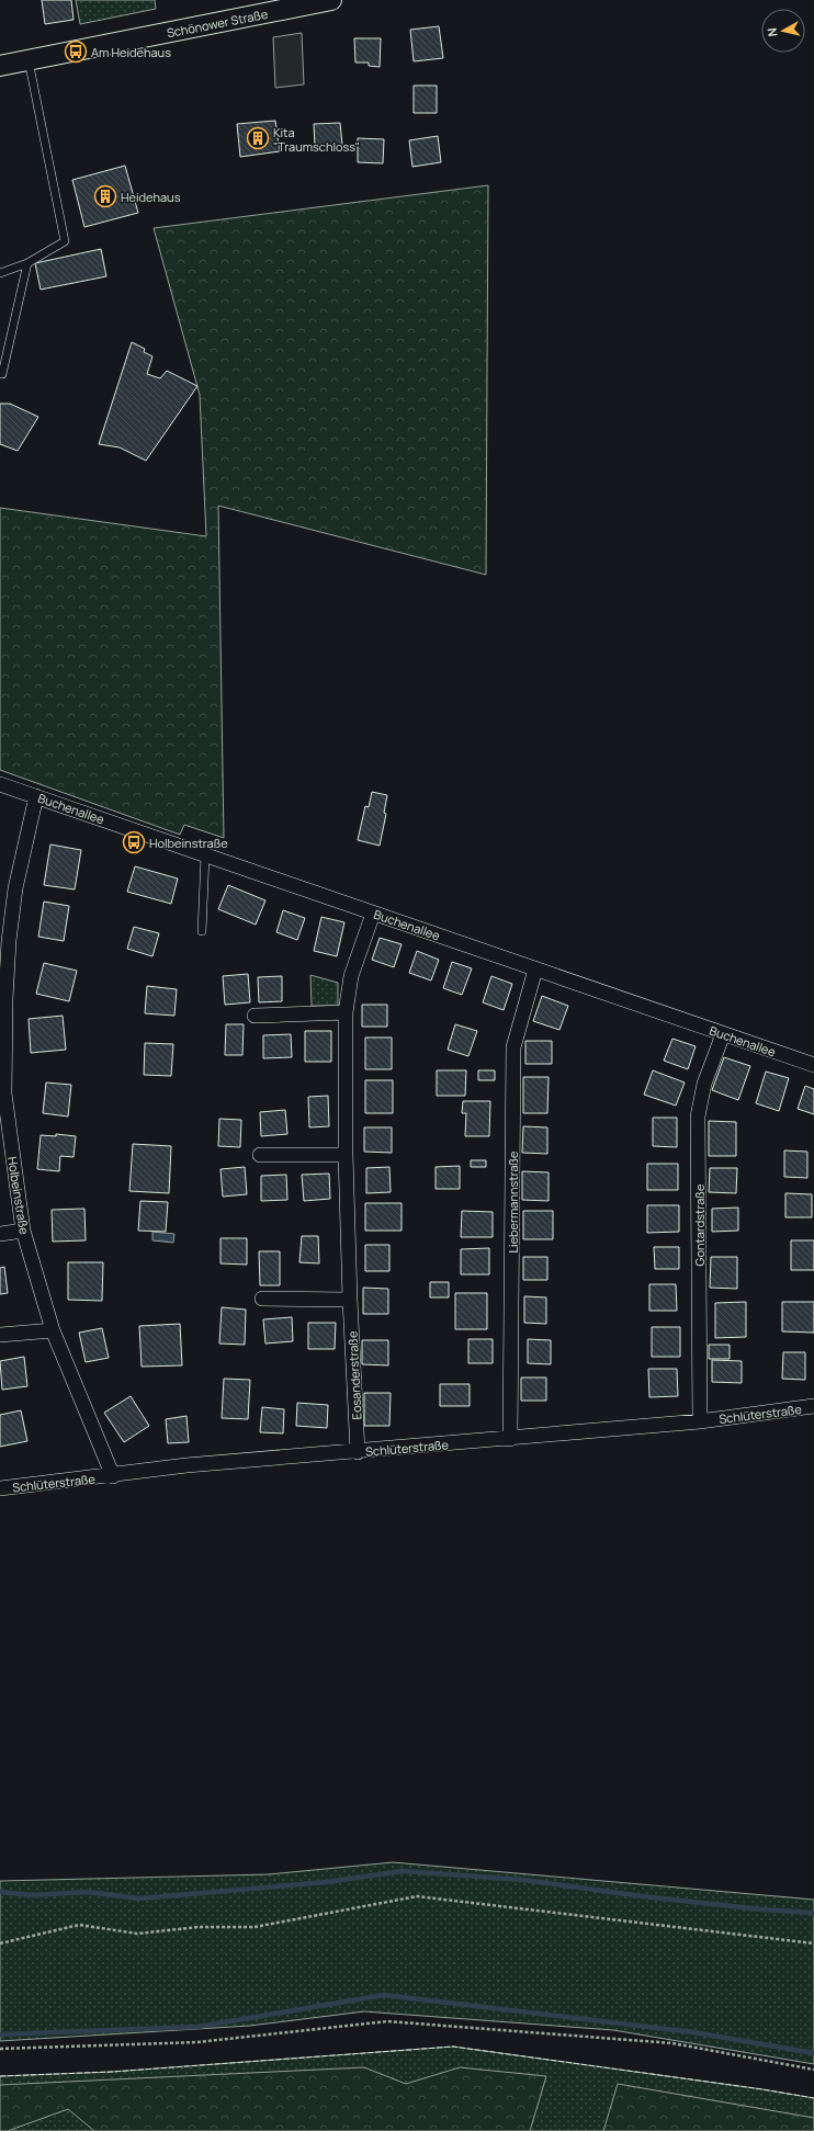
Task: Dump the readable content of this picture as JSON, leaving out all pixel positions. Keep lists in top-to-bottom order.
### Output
{
  "streets": {
    "street": [
      "Schönower Straße",
      "Buchenallee",
      "Holbeinstraße",
      "Liebermannstraße",
      "Gontardstraße",
      "Eosanderstraße",
      "Schlüterstraße"
    ]
  },
  "crossings": [
    ["Buchenallee", "Holbeinstraße"],
    ["Buchenallee", "Liebermannstraße"],
    ["Buchenallee", "Gontardstraße"],
    ["Buchenallee", "Eosanderstraße"],
    ["Holbeinstraße", "Schlüterstraße"],
    ["Liebermannstraße", "Schlüterstraße"],
    ["Gontardstraße", "Schlüterstraße"],
    ["Eosanderstraße", "Schlüterstraße"]
  ],
  "places": {
    "bus stop": ["Am Heidehaus", "Holbeinstraße"],
    "building": ["Kita \"Traumschloss\"", "Heidehaus"]
  },
  "north": "left"
}
